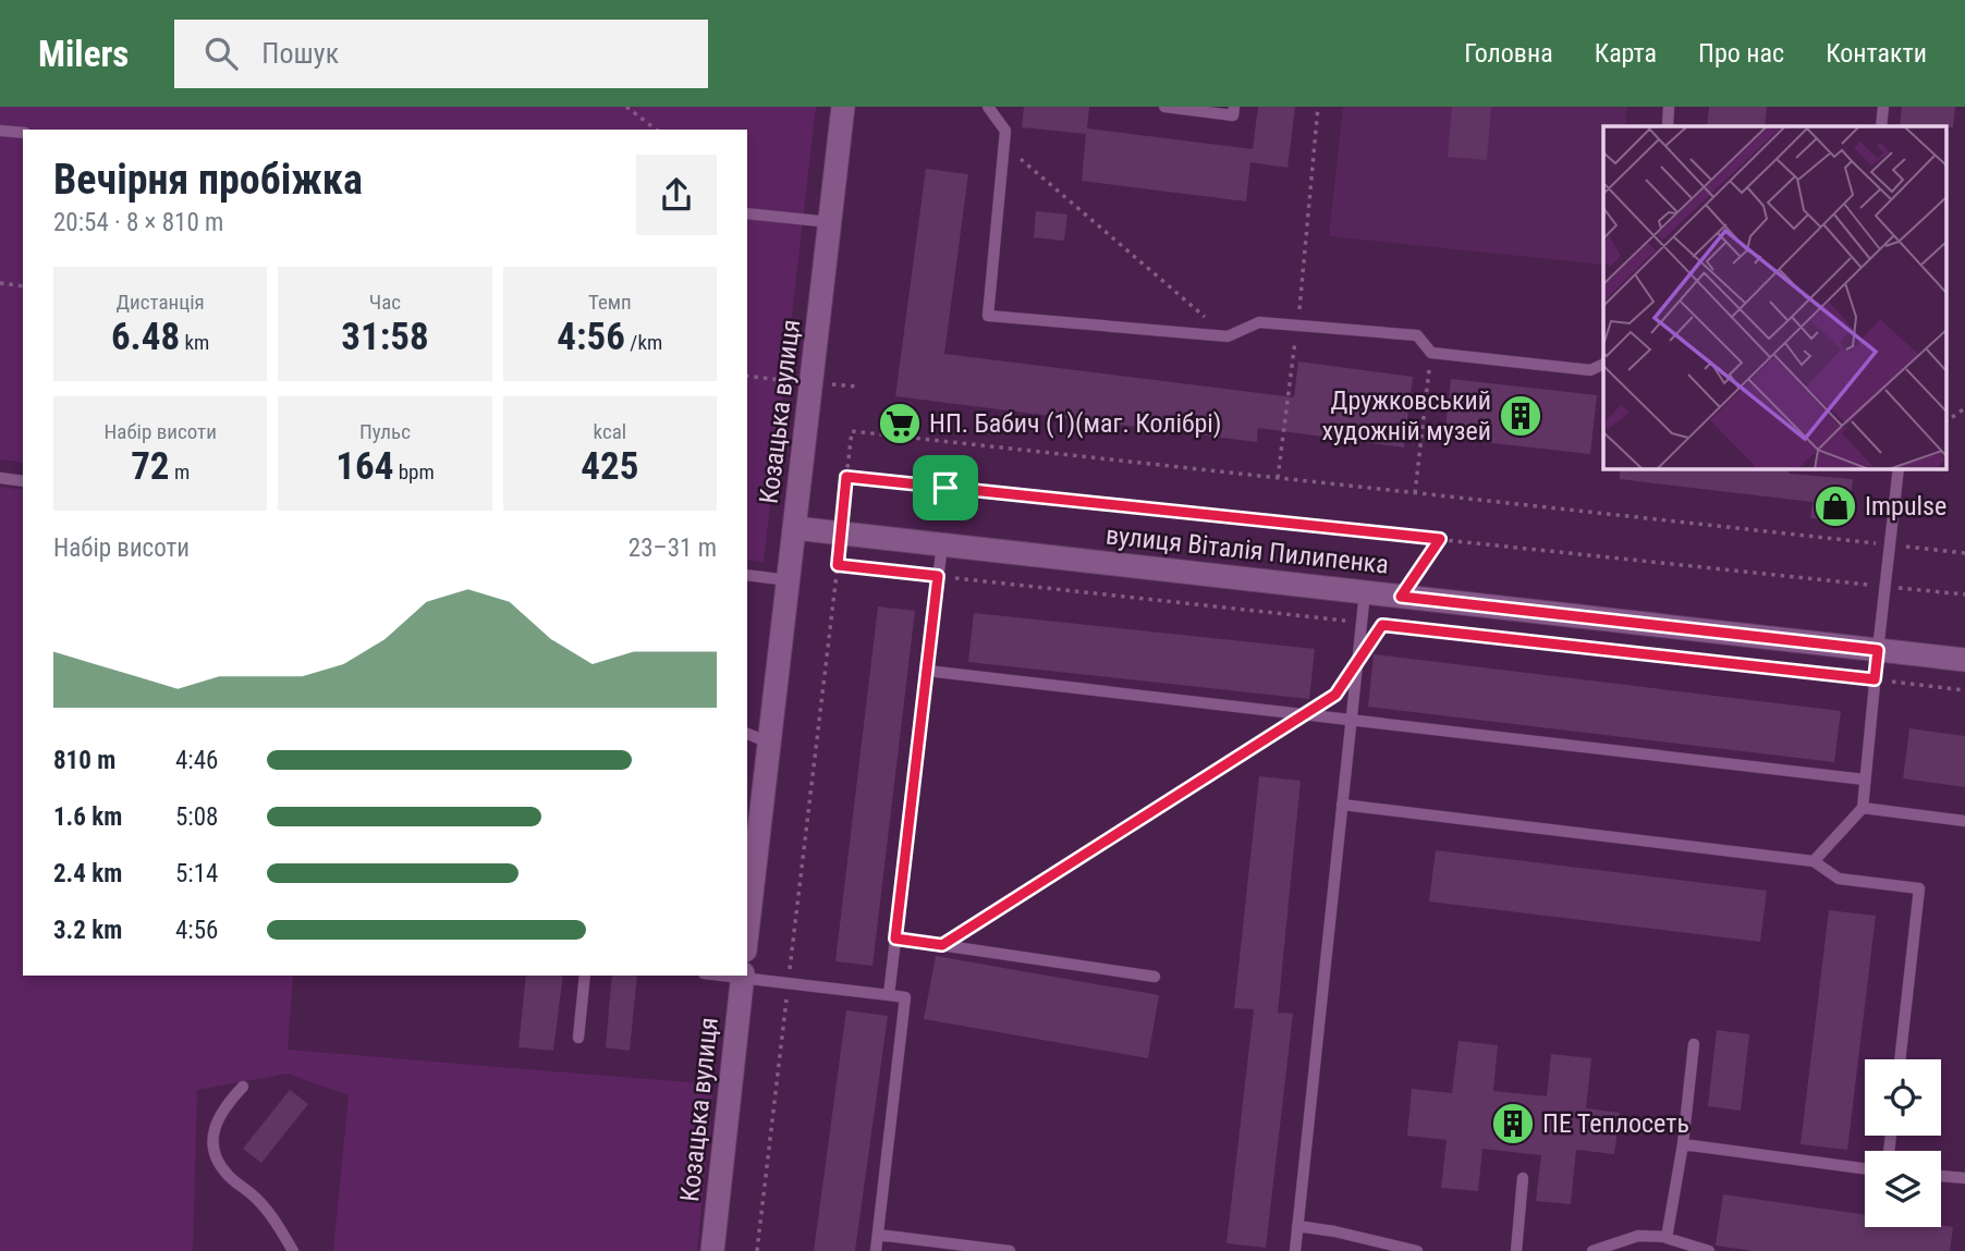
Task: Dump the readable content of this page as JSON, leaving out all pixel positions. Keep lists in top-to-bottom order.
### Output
{
  "streets": {
    "street": ["Козацька вулиця", "вулиця Віталія Пилипенка"]
  },
  "crossings": [
    ["Козацька вулиця", "вулиця Віталія Пилипенка"]
  ],
  "places": {
    "building": ["Дружковський художній музей", "ПЕ Теплосеть"],
    "supermarket": ["НП. Бабич (1)(маг. Колібрі)"],
    "shop": ["Impulse"]
  },
  "page": {
    "header": "Milers",
    "search": "Пошук",
    "nav": [
      "Головна",
      "Карта",
      "Про нас",
      "Контакти"
    ],
    "heading": ["Вечірня пробіжка", "20:54 · 8 × 810 m"],
    "stats": [
      ["Дистанція", "6.48 km"],
      ["Час", "31:58"],
      ["Темп", "4:56 /km"],
      ["Набір висоти", "72 m"],
      ["Пульс", "164 bpm"],
      ["kcal", "425"]
    ],
    "chart": ["Набір висоти", "23–31 m"],
    "list": [
      {
        "name": "810 m",
        "note": "4:46"
      },
      {
        "name": "1.6 km",
        "note": "5:08"
      },
      {
        "name": "2.4 km",
        "note": "5:14"
      },
      {
        "name": "3.2 km",
        "note": "4:56"
      }
    ]
  }
}
